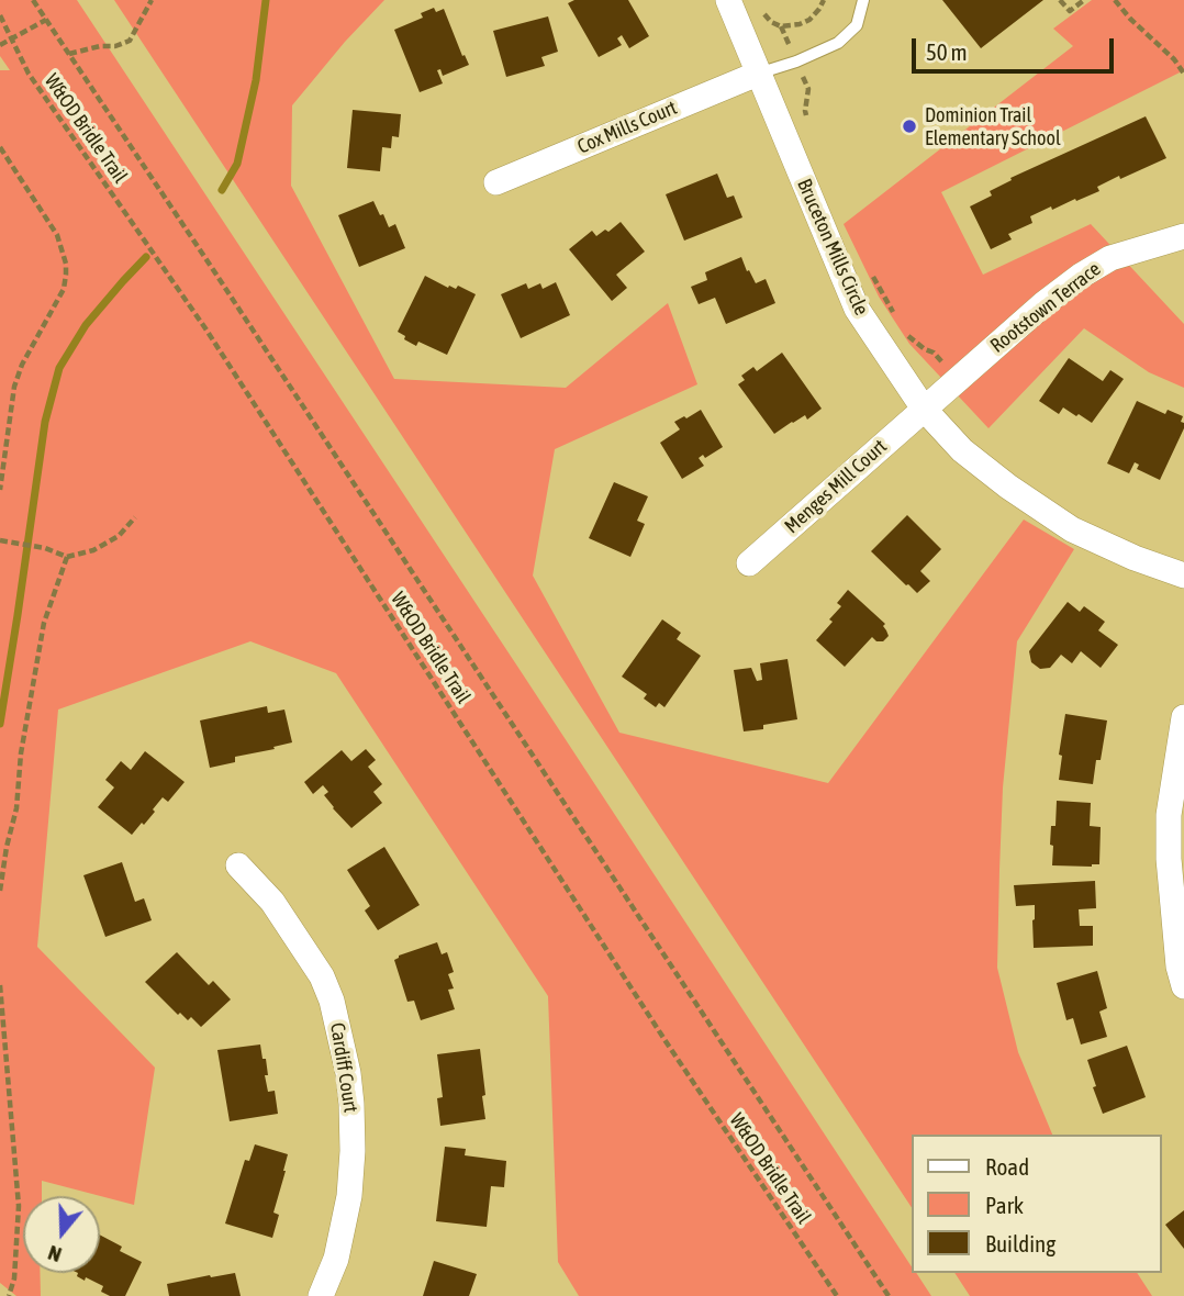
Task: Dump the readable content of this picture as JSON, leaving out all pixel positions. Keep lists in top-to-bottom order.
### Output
{
  "streets": {
    "street": [
      "Cox Mills Court",
      "Bruceton Mills Circle",
      "Rootstown Terrace",
      "Menges Mill Court",
      "Cardiff Court"
    ],
    "path": ["W&OD Bridle Trail"]
  },
  "crossings": [
    ["Cox Mills Court", "Bruceton Mills Circle"],
    ["Bruceton Mills Circle", "Rootstown Terrace"],
    ["Bruceton Mills Circle", "Menges Mill Court"],
    ["Rootstown Terrace", "Menges Mill Court"]
  ],
  "places": ["Dominion Trail Elementary School"],
  "legend": ["Road", "Park", "Building"],
  "scale_bar": "50 m",
  "north": "bottom"
}
